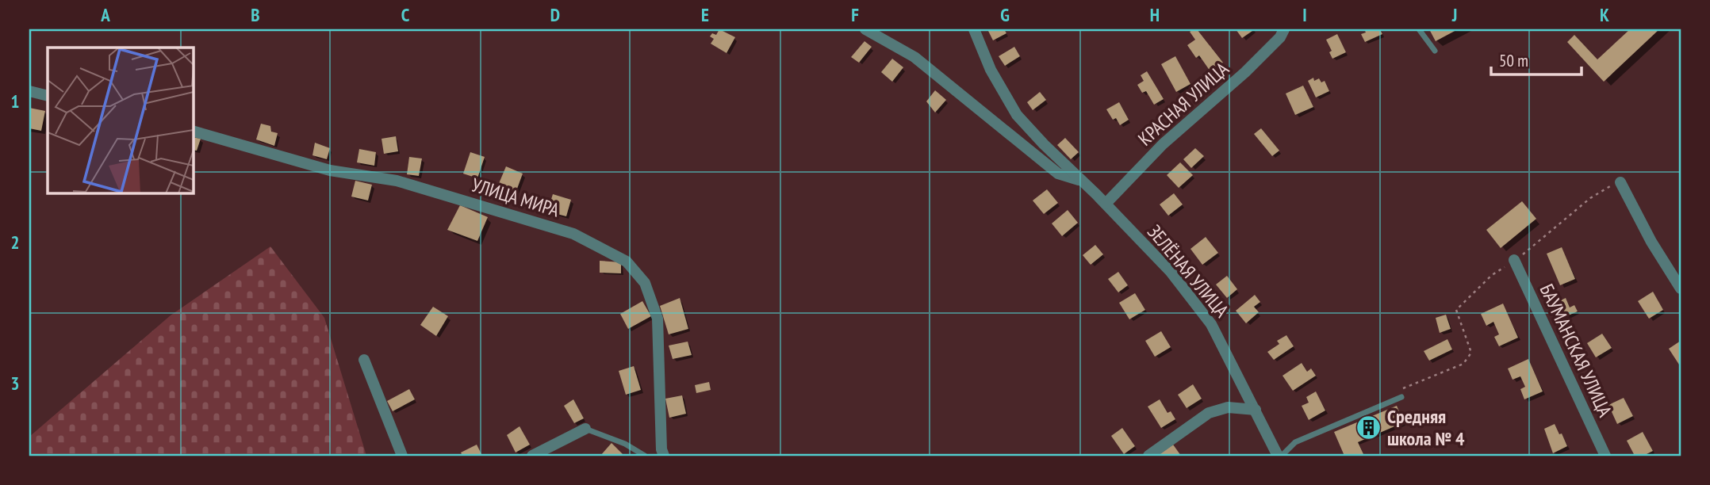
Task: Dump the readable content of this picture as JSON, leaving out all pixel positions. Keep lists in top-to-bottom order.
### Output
{
  "streets": {
    "street": [
      "КРАСНАЯ УЛИЦА",
      "УЛИЦА МИРА",
      "ЗЕЛЁНАЯ УЛИЦА",
      "БАУМАНСКАЯ УЛИЦА"
    ]
  },
  "crossings": [
    ["КРАСНАЯ УЛИЦА", "ЗЕЛЁНАЯ УЛИЦА"]
  ],
  "places": {
    "building": ["Средняя школа № 4"]
  },
  "scale_bar": "50 m",
  "grid": {
    "columns": [
      "A",
      "B",
      "C",
      "D",
      "E",
      "F",
      "G",
      "H",
      "I",
      "J",
      "K"
    ],
    "rows": ["1", "2", "3"]
  }
}
